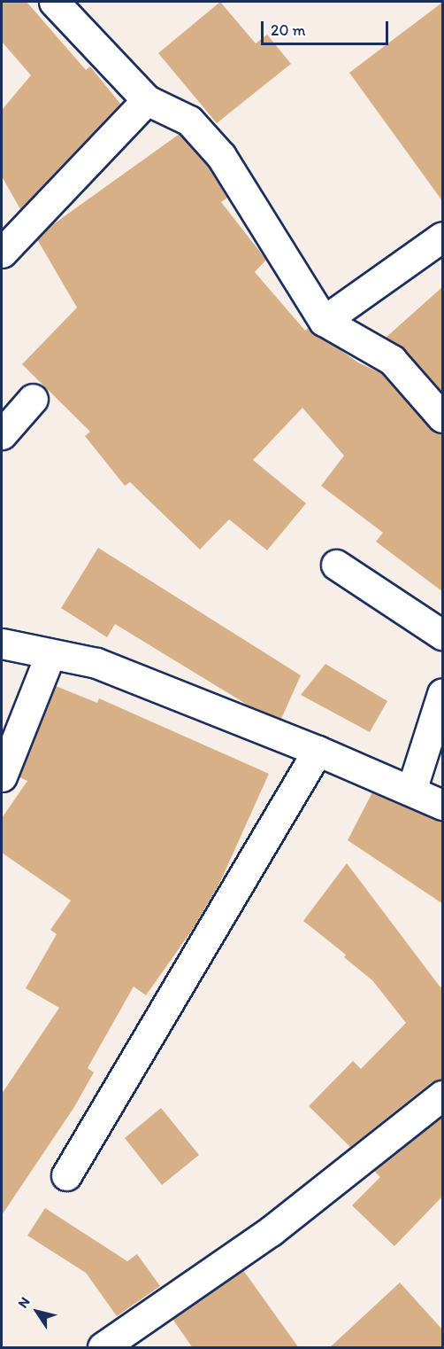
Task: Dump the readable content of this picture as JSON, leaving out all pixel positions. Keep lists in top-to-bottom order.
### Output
{
  "scale_bar": "20 m",
  "north": "top left"
}
